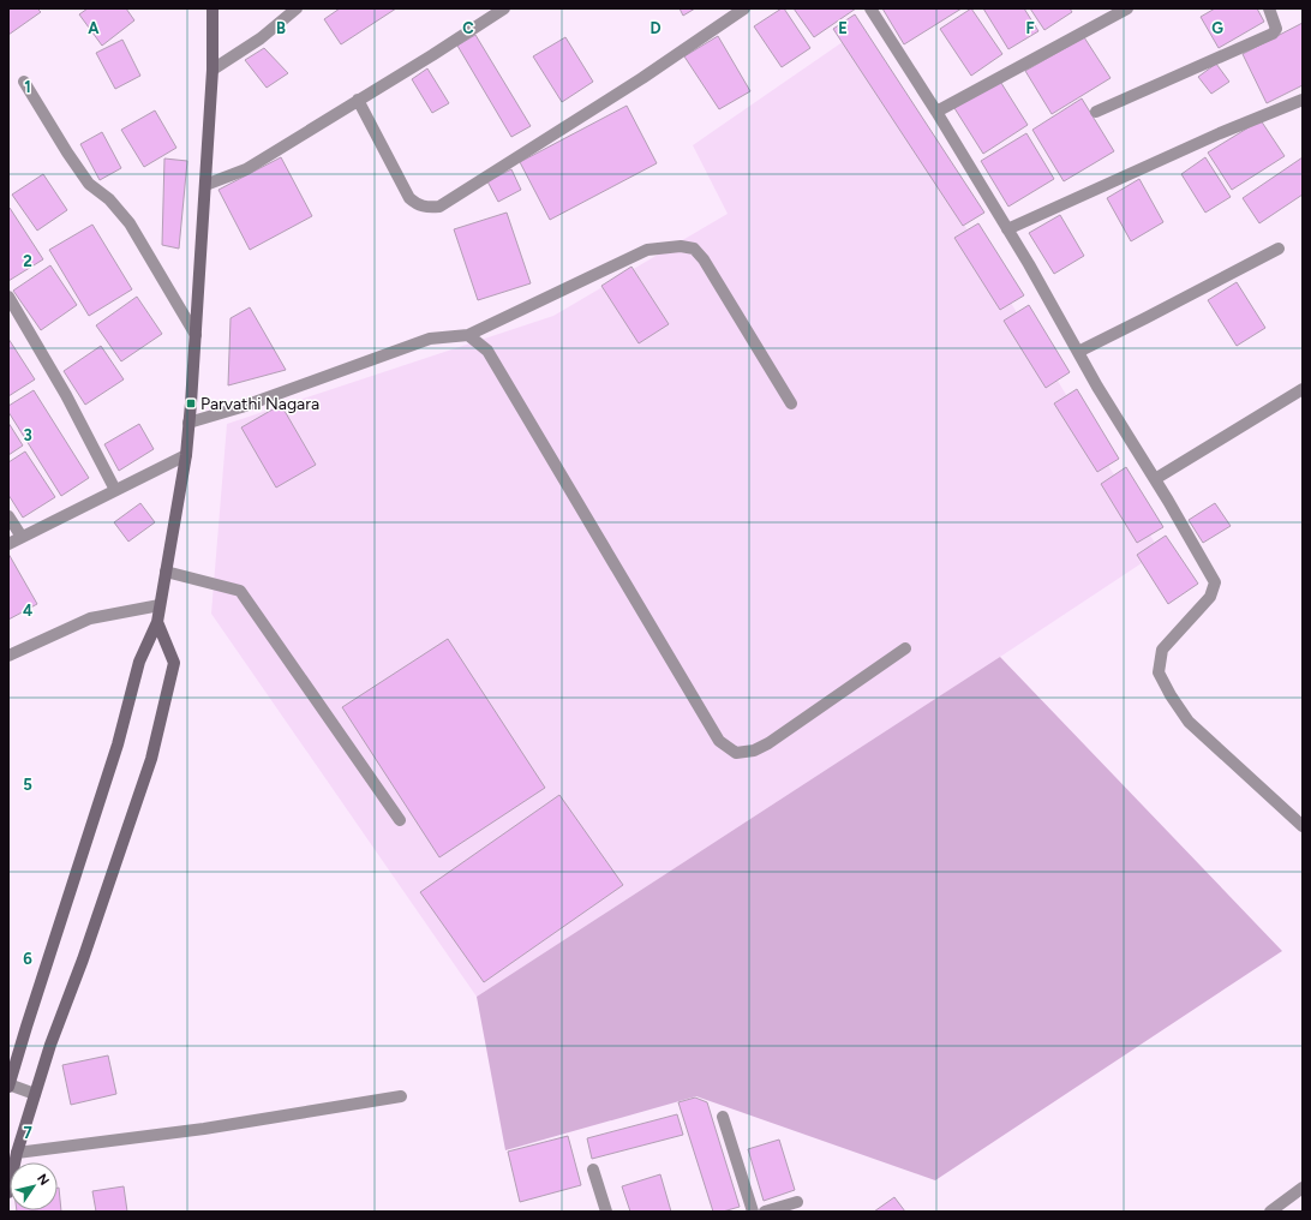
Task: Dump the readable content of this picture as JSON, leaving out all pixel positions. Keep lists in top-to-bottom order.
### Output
{
  "places": {
    "transit": ["Parvathi Nagara"]
  },
  "north": "top right",
  "grid": {
    "columns": [
      "A",
      "B",
      "C",
      "D",
      "E",
      "F",
      "G"
    ],
    "rows": [
      "1",
      "2",
      "3",
      "4",
      "5",
      "6",
      "7"
    ]
  }
}
